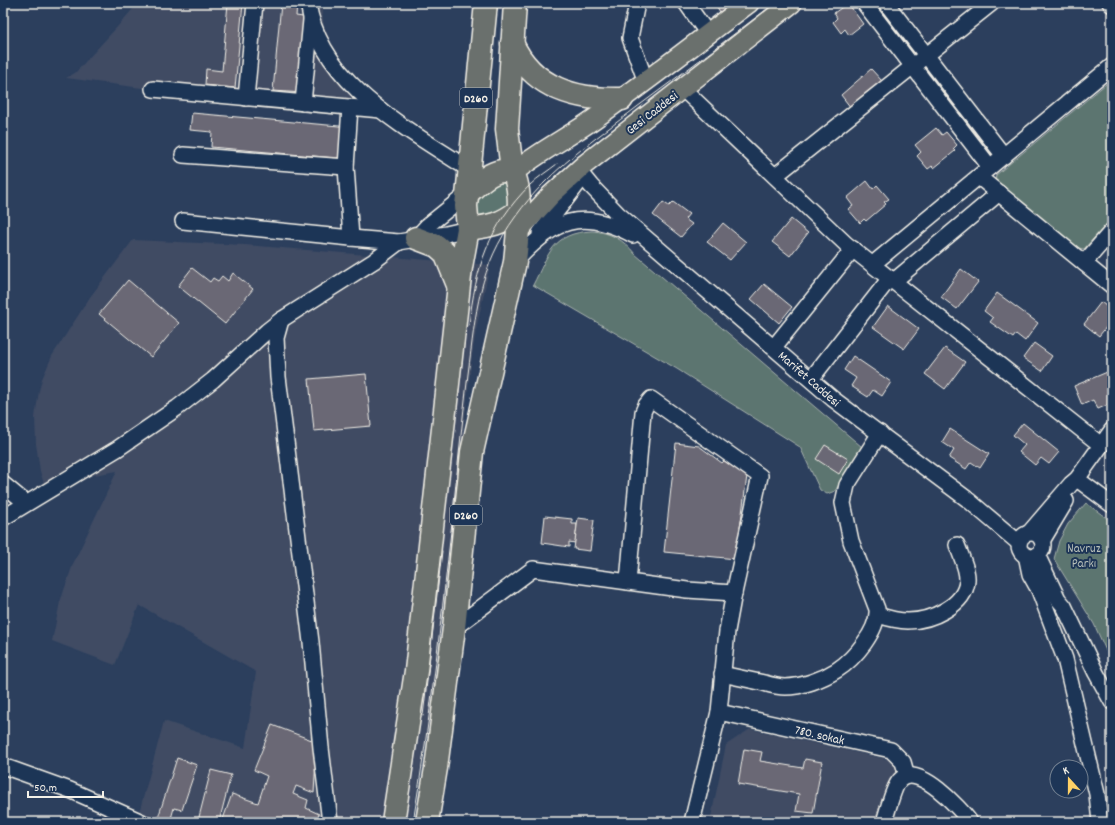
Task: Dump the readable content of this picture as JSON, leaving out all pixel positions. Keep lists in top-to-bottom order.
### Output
{
  "streets": {
    "highway": ["D260"],
    "main road": ["Gesi Caddesi"],
    "street": ["Marifet Caddesi", "780. sokak"]
  },
  "crossings": [
    ["D260", "Gesi Caddesi"]
  ],
  "parks": ["Navruz Parkı"],
  "scale_bar": "50 m",
  "north": "top"
}
